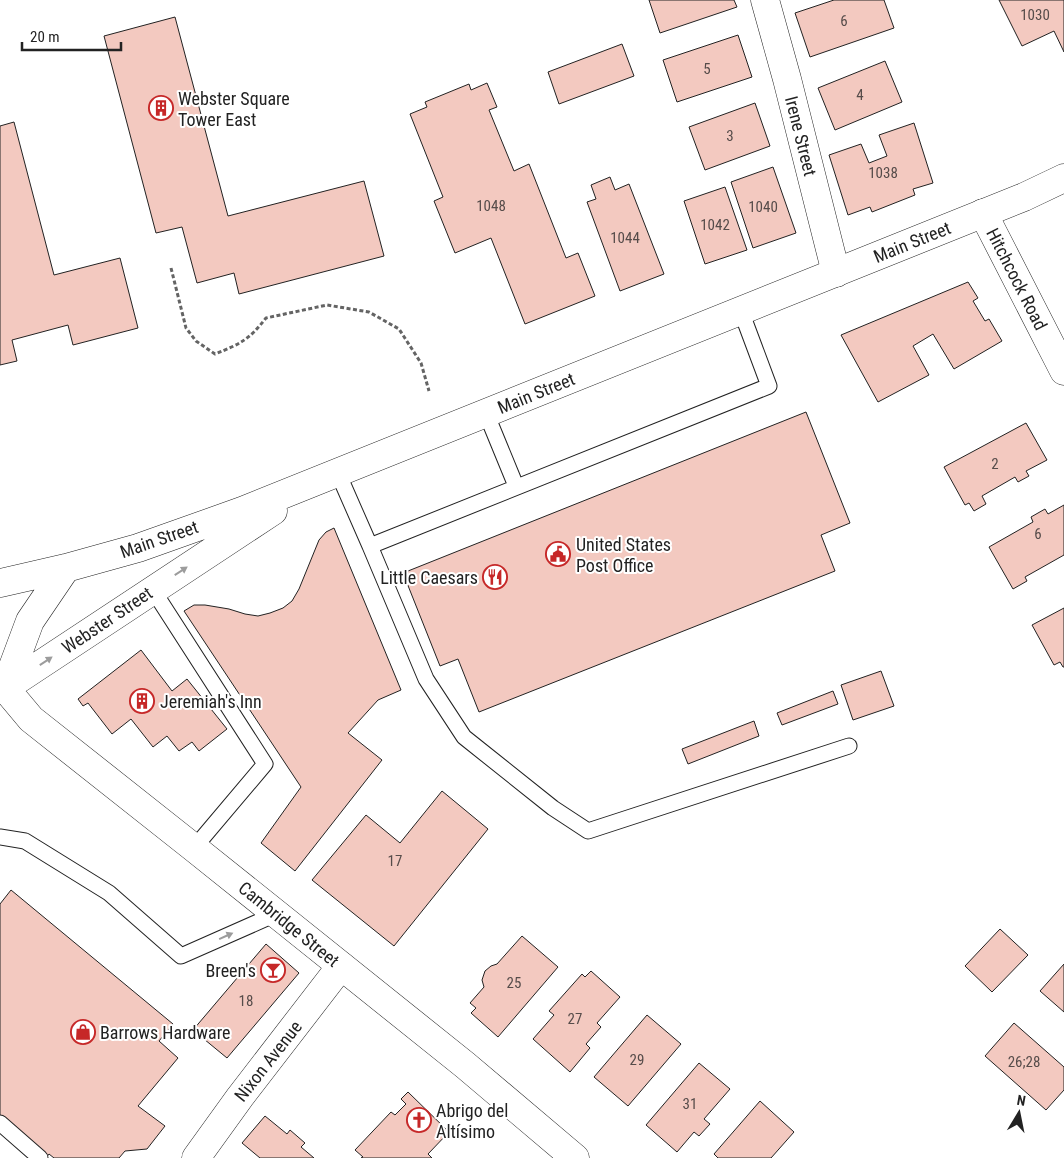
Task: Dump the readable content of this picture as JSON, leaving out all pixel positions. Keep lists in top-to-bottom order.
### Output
{
  "streets": {
    "main road": [
      "Irene Street",
      "Main Street",
      "Hitchcock Road",
      "Webster Street",
      "Cambridge Street",
      "Nixon Avenue"
    ]
  },
  "crossings": [
    ["Irene Street", "Main Street"],
    ["Main Street", "Hitchcock Road"],
    ["Main Street", "Webster Street"],
    ["Webster Street", "Cambridge Street"],
    ["Cambridge Street", "Nixon Avenue"]
  ],
  "one_way": ["Webster Street"],
  "places": {
    "building": ["Webster Square Tower East", "Jeremiah's Inn"],
    "public building": ["United States Post Office"],
    "restaurant": ["Little Caesars"],
    "bar": ["Breen's"],
    "shop": ["Barrows Hardware"],
    "church": ["Abrigo del Altísimo"]
  },
  "house_numbers": [
    "1030",
    "6",
    "5",
    "4",
    "3",
    "1038",
    "1048",
    "1040",
    "1042",
    "1044",
    "2",
    "6",
    "17",
    "25",
    "18",
    "27",
    "29",
    "26;28",
    "31"
  ],
  "scale_bar": "20 m",
  "north": "top"
}
